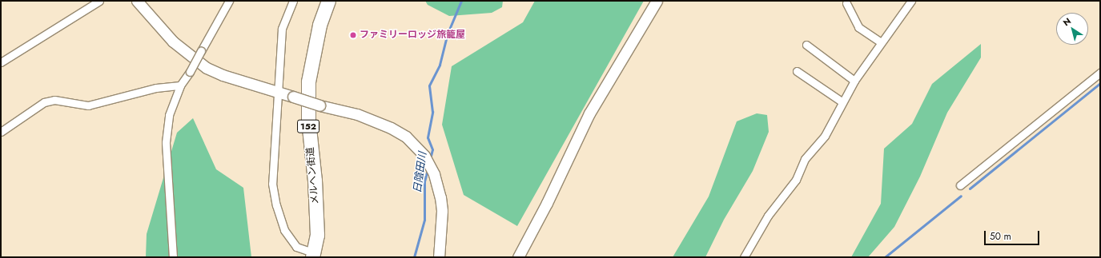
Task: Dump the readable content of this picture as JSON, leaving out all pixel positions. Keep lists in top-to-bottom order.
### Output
{
  "streets": {
    "highway": ["152", "メルヘン街道"]
  },
  "water": ["日陰田川"],
  "places": ["ファミリーロッジ旅籠屋"],
  "scale_bar": "50 m",
  "north": "top left"
}
